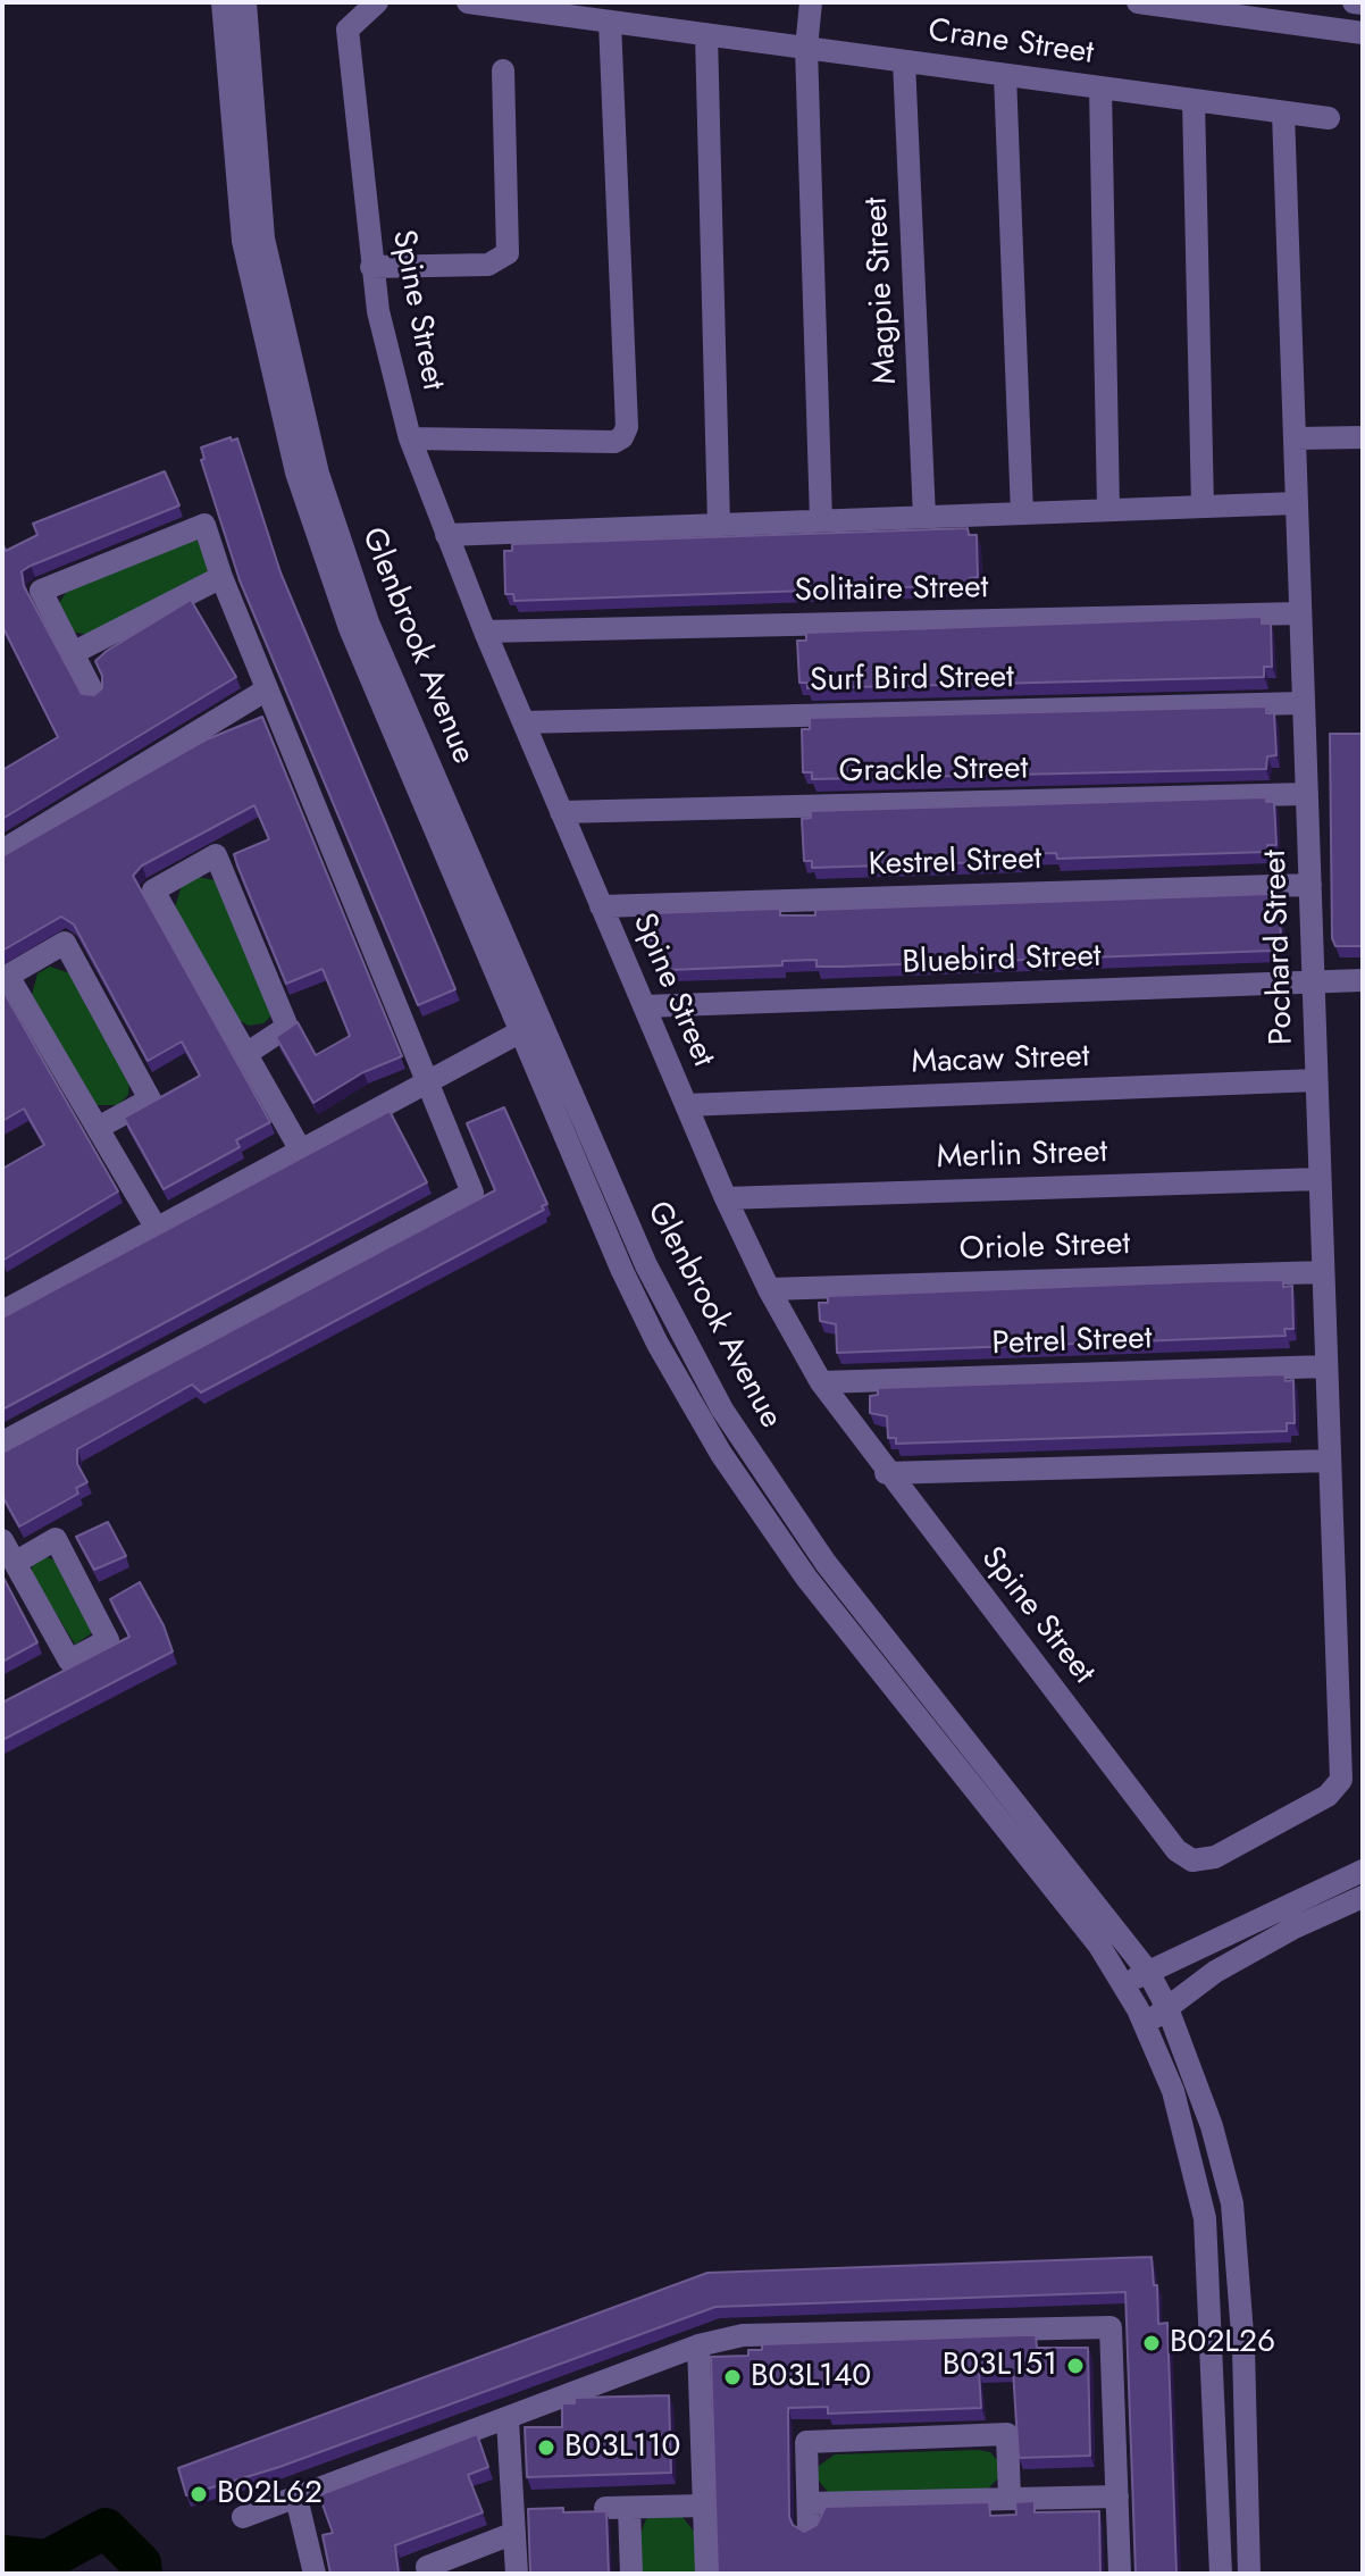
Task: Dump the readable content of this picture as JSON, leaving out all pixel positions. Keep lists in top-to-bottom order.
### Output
{
  "streets": {
    "street": [
      "Crane Street",
      "Magpie Street",
      "Spine Street",
      "Solitaire Street",
      "Glenbrook Avenue",
      "Surf Bird Street",
      "Grackle Street",
      "Kestrel Street",
      "Pochard Street",
      "Bluebird Street",
      "Macaw Street",
      "Merlin Street",
      "Oriole Street",
      "Petrel Street"
    ]
  },
  "crossings": [
    ["Crane Street", "Magpie Street"],
    ["Crane Street", "Pochard Street"],
    ["Spine Street", "Solitaire Street"],
    ["Spine Street", "Surf Bird Street"],
    ["Spine Street", "Grackle Street"],
    ["Spine Street", "Kestrel Street"],
    ["Spine Street", "Pochard Street"],
    ["Spine Street", "Bluebird Street"],
    ["Spine Street", "Macaw Street"],
    ["Spine Street", "Merlin Street"],
    ["Spine Street", "Oriole Street"],
    ["Spine Street", "Petrel Street"],
    ["Solitaire Street", "Pochard Street"],
    ["Surf Bird Street", "Pochard Street"],
    ["Grackle Street", "Pochard Street"],
    ["Kestrel Street", "Pochard Street"],
    ["Pochard Street", "Bluebird Street"],
    ["Pochard Street", "Macaw Street"],
    ["Pochard Street", "Merlin Street"],
    ["Pochard Street", "Oriole Street"],
    ["Pochard Street", "Petrel Street"]
  ],
  "places": [
    "B02L26",
    "B03L151",
    "B03L140",
    "B03L110",
    "B02L62"
  ]
}
